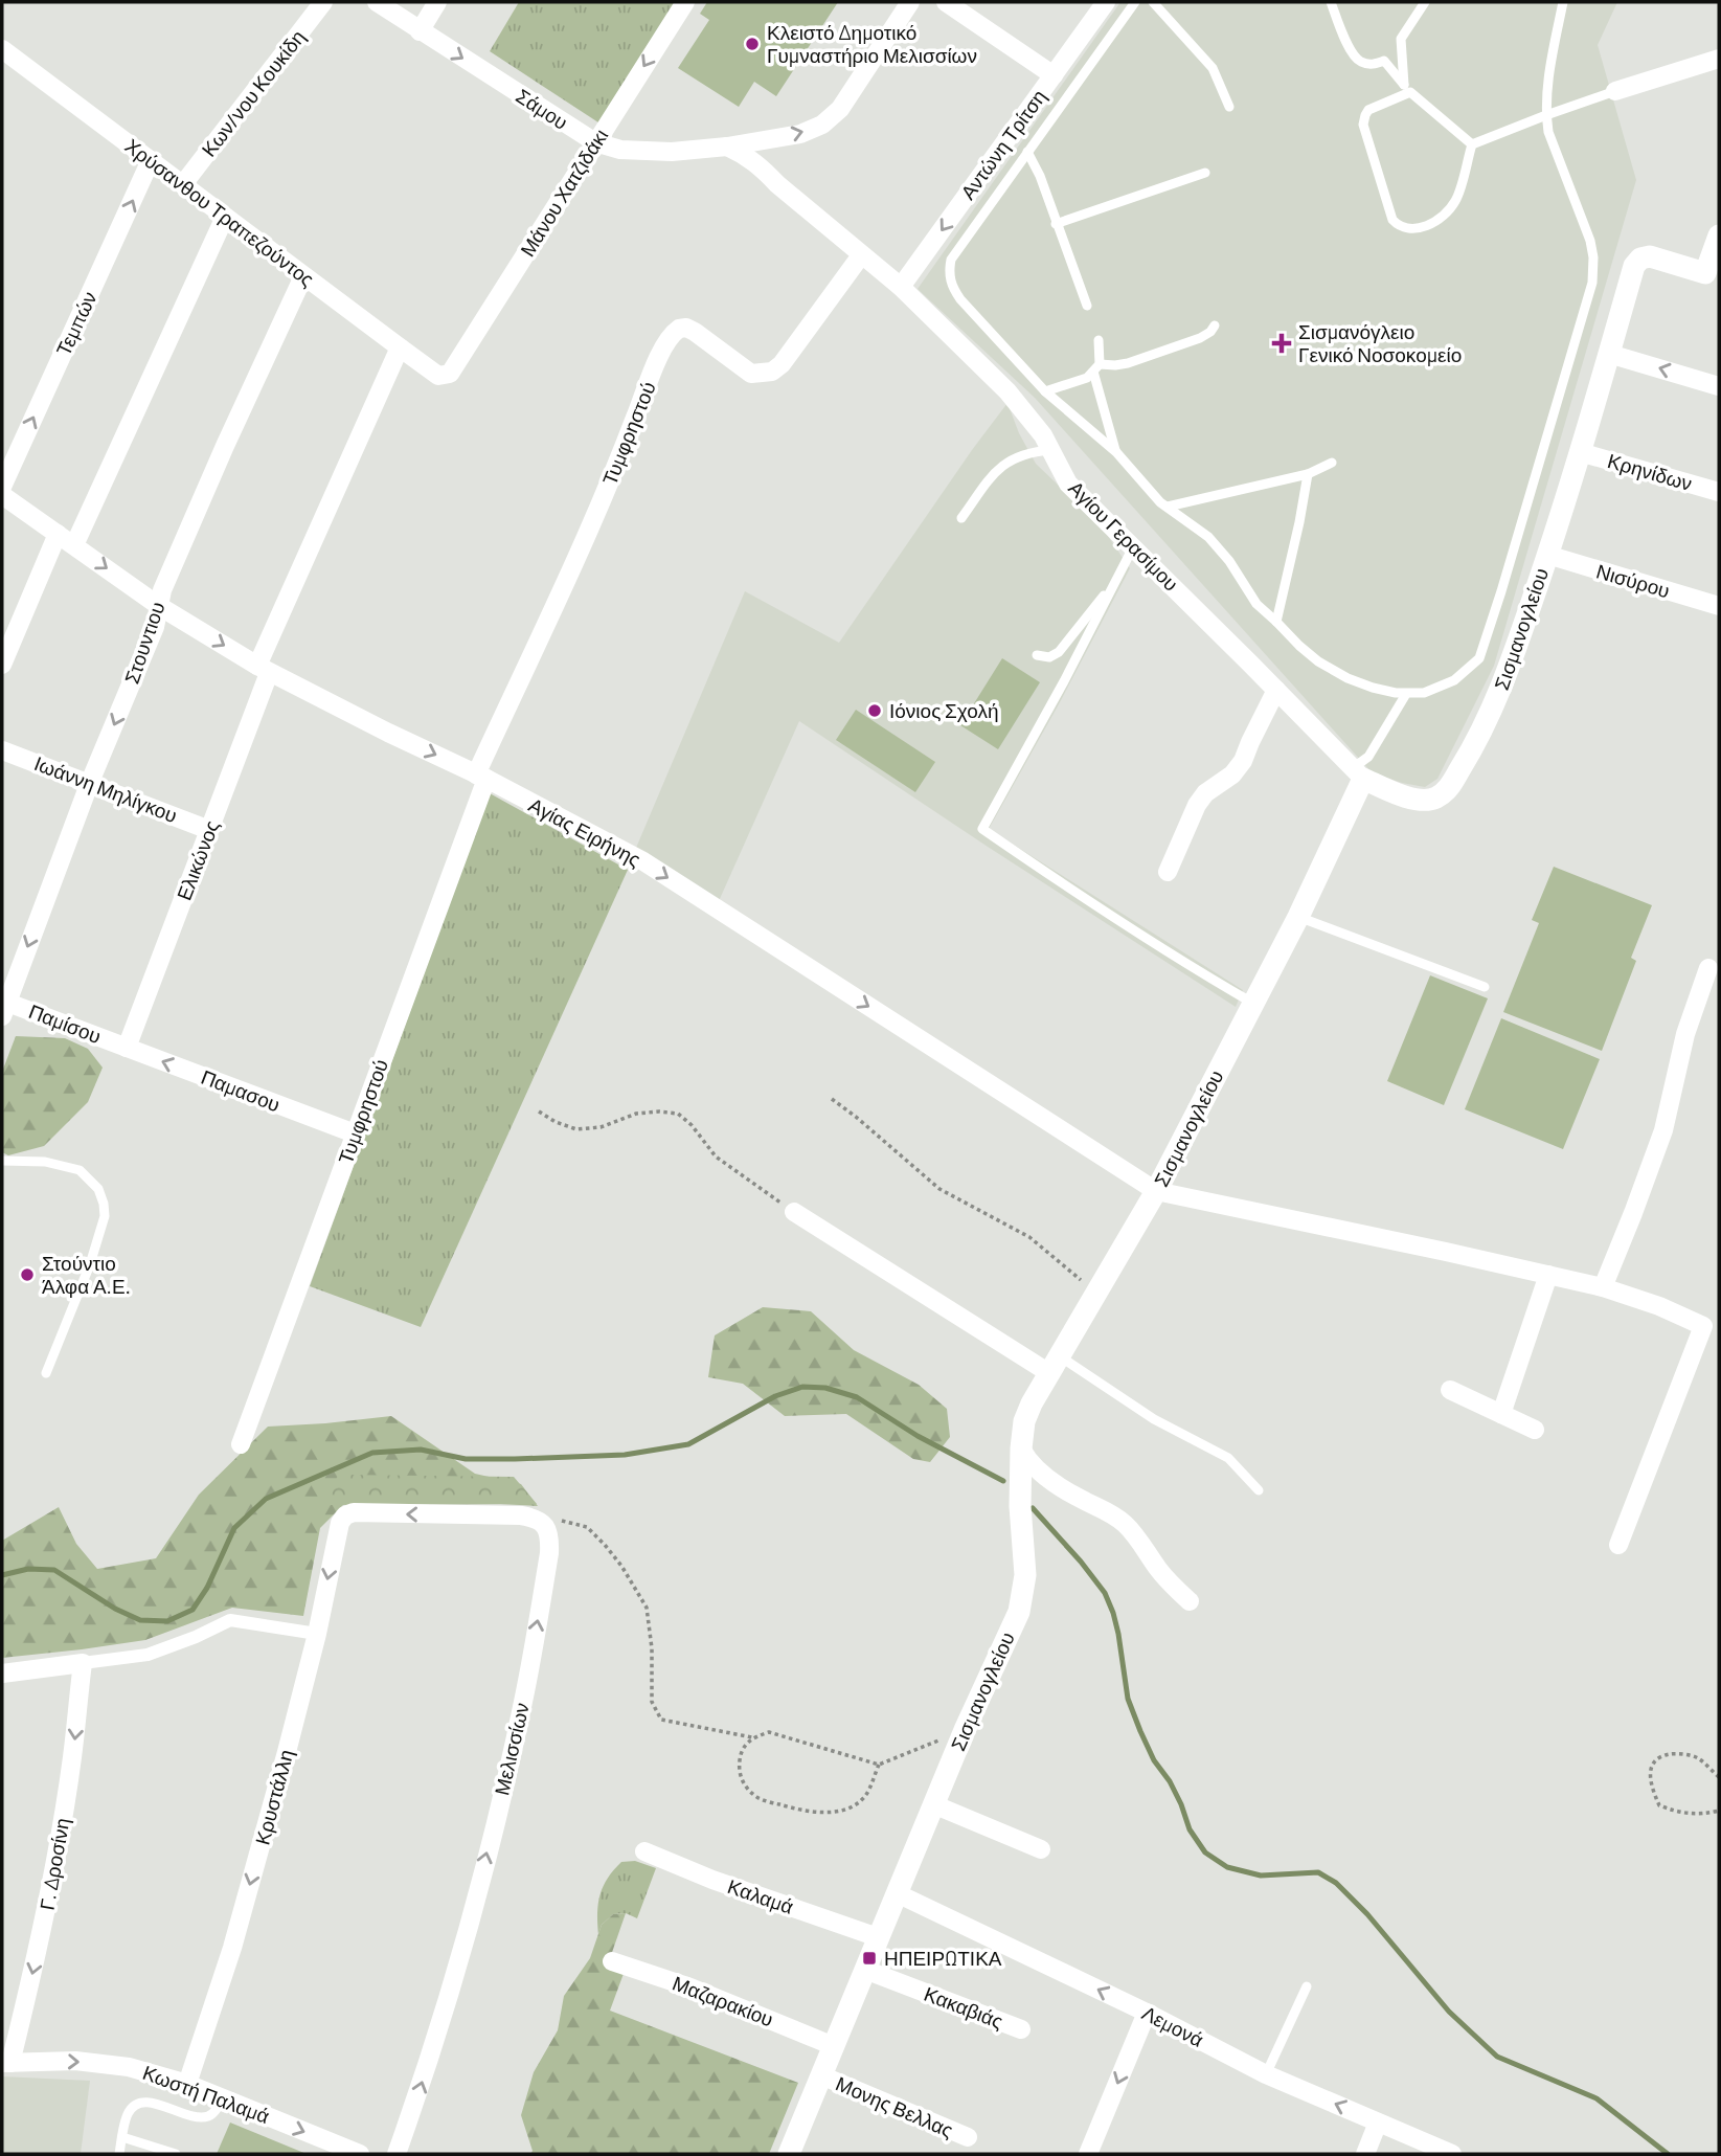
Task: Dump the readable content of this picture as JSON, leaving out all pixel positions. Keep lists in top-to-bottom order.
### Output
{
  "streets": {
    "street": [
      "Κων/νου Κουκίδη",
      "Σάμου",
      "Αντώνη Τρίτση",
      "Μάνου Χατζιδάκι",
      "Χρύσανθου Τραπεζούντος",
      "Τεμπών",
      "Τυμφρηστού",
      "Κρηνίδων",
      "Αγίου Γερασίμου",
      "Νισύρου",
      "Σισμανογλείου",
      "Στουντιου",
      "Ιωάννη Μηλίγκου",
      "Αγίας Ειρήνης",
      "Ελικώνος",
      "Παμίσου",
      "Παμασου",
      "Μελισσίων",
      "Κρυστάλλη",
      "Γ. Δροσίνη",
      "Καλαμά",
      "Μαζαρακίου",
      "Κακαβιάς",
      "Λεμονά",
      "Κωστή Παλαμά",
      "Μονης Βελλας"
    ]
  },
  "crossings": [
    ["Κων/νου Κουκίδη", "Χρύσανθου Τραπεζούντος"],
    ["Σάμου", "Μάνου Χατζιδάκι"],
    ["Σάμου", "Αγίου Γερασίμου"],
    ["Αντώνη Τρίτση", "Αγίου Γερασίμου"],
    ["Μάνου Χατζιδάκι", "Χρύσανθου Τραπεζούντος"],
    ["Χρύσανθου Τραπεζούντος", "Τεμπών"],
    ["Χρύσανθου Τραπεζούντος", "Στουντιου"],
    ["Χρύσανθου Τραπεζούντος", "Ελικώνος"],
    ["Τυμφρηστού", "Αγίου Γερασίμου"],
    ["Τυμφρηστού", "Αγίας Ειρήνης"],
    ["Τυμφρηστού", "Παμασου"],
    ["Κρηνίδων", "Σισμανογλείου"],
    ["Αγίου Γερασίμου", "Σισμανογλείου"],
    ["Νισύρου", "Σισμανογλείου"],
    ["Σισμανογλείου", "Αγίας Ειρήνης"],
    ["Σισμανογλείου", "Καλαμά"],
    ["Σισμανογλείου", "Μαζαρακίου"],
    ["Σισμανογλείου", "Κακαβιάς"],
    ["Σισμανογλείου", "Λεμονά"],
    ["Σισμανογλείου", "Μονης Βελλας"],
    ["Στουντιου", "Ιωάννη Μηλίγκου"],
    ["Στουντιου", "Αγίας Ειρήνης"],
    ["Στουντιου", "Παμίσου"],
    ["Ιωάννη Μηλίγκου", "Ελικώνος"],
    ["Αγίας Ειρήνης", "Ελικώνος"],
    ["Ελικώνος", "Παμίσου"],
    ["Ελικώνος", "Παμασου"],
    ["Παμίσου", "Παμασου"],
    ["Μελισσίων", "Κρυστάλλη"],
    ["Κρυστάλλη", "Κωστή Παλαμά"],
    ["Γ. Δροσίνη", "Κωστή Παλαμά"]
  ],
  "one_way": [
    "Αντώνη Τρίτση",
    "Μάνου Χατζιδάκι",
    "Στουντιου",
    "Αγίας Ειρήνης",
    "Παμασου",
    "Μελισσίων",
    "Κρυστάλλη",
    "Γ. Δροσίνη",
    "Λεμονά",
    "Κωστή Παλαμά"
  ],
  "places": {
    "other": ["Κλειστό Δημοτικό Γυμναστήριο Μελισσίων", "Ιόνιος Σχολή", "Στούντιο Άλφα Α.Ε."],
    "health": ["Σισμανόγλειο Γενικό Νοσοκομείο"],
    "transit": ["ΗΠΕΙΡΩΤΙΚΑ"]
  }
}
